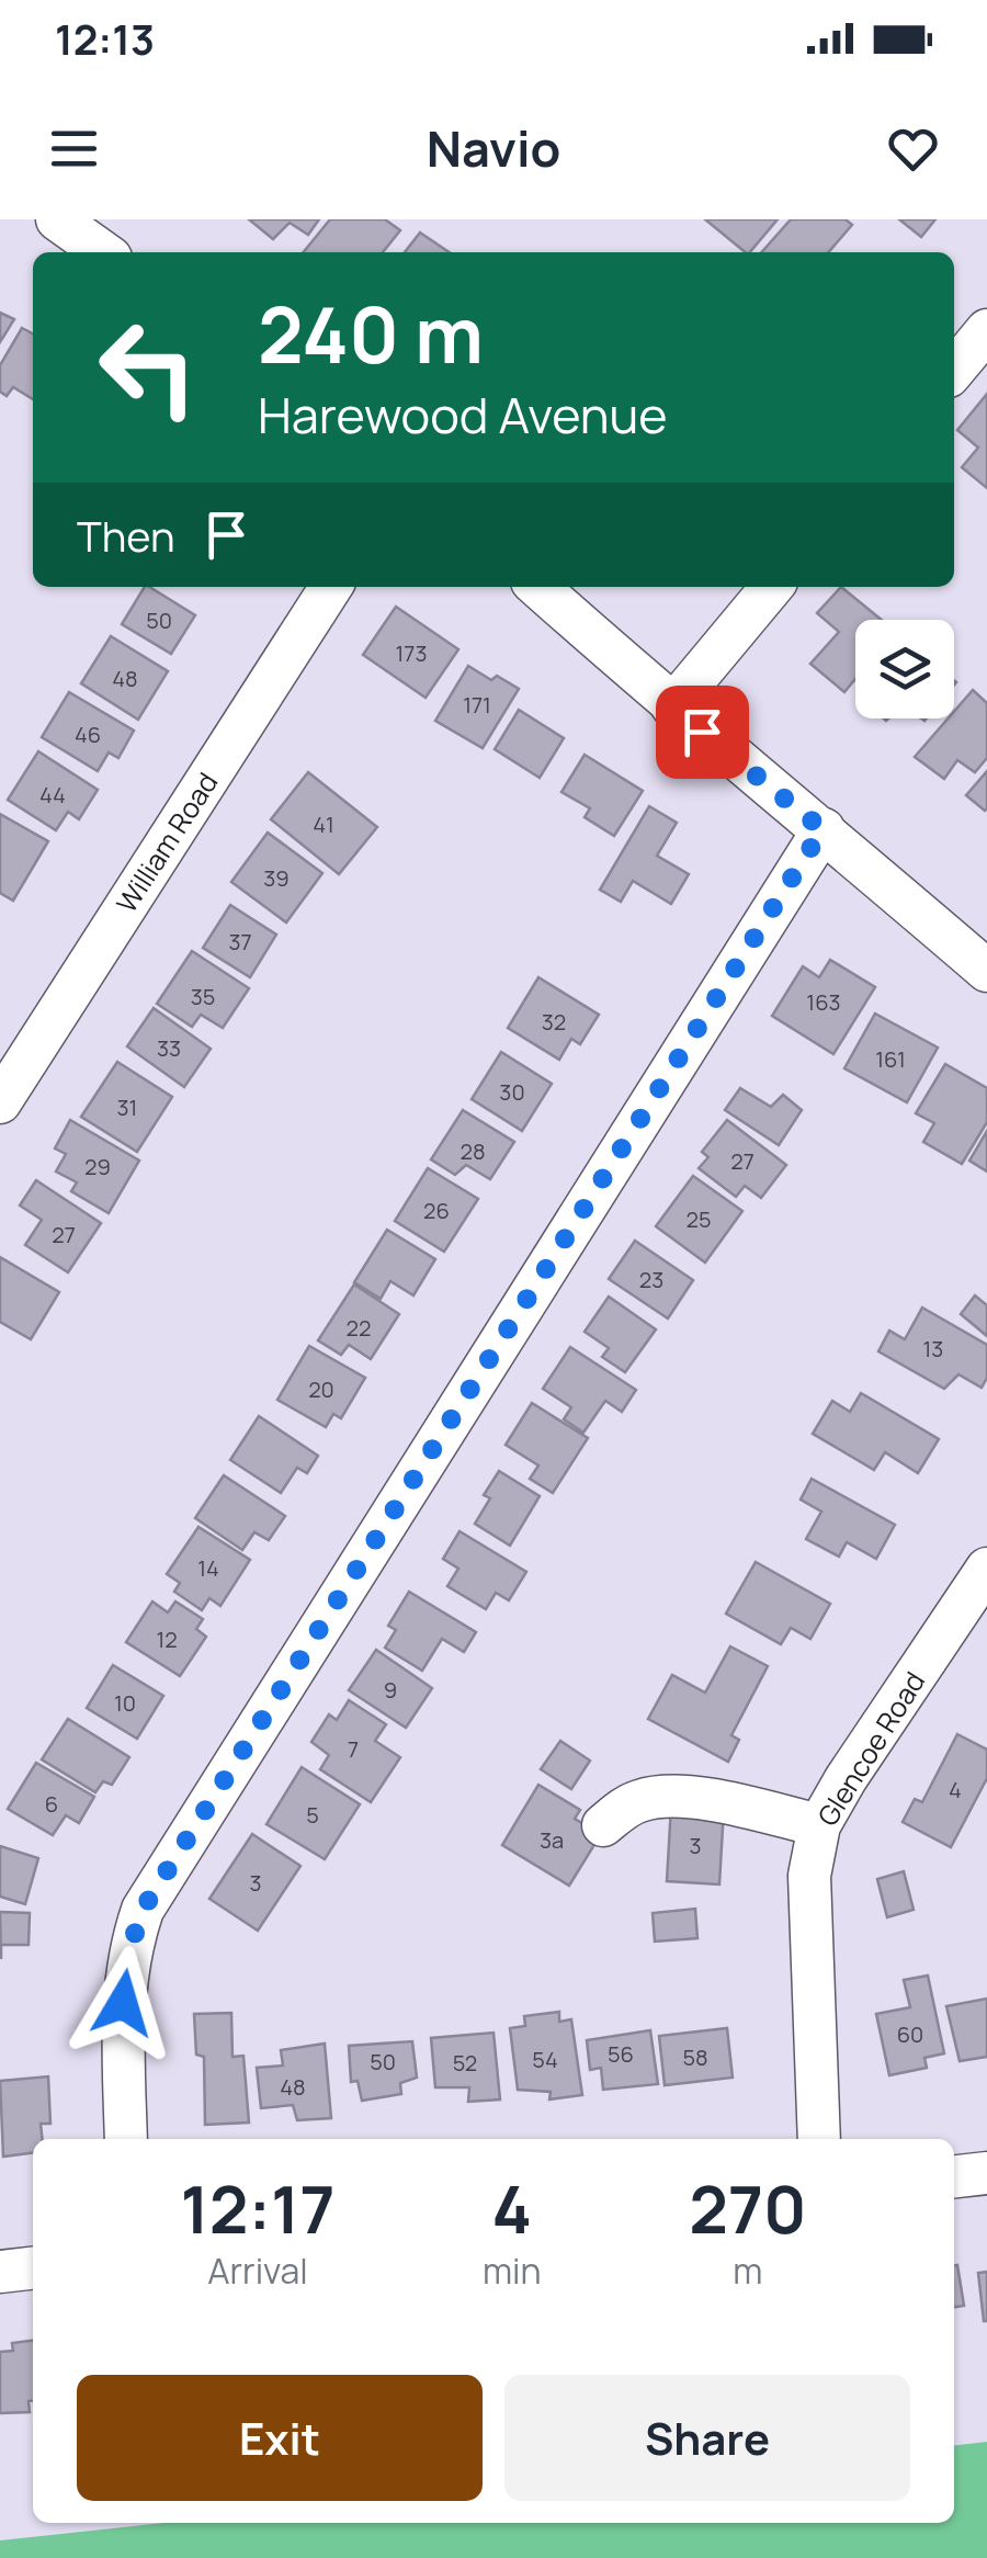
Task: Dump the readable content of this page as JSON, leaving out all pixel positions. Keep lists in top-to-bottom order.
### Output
{
  "streets": {
    "street": ["William Road", "Glencoe Road"]
  },
  "house_numbers": [
    "50",
    "173",
    "48",
    "171",
    "46",
    "44",
    "41",
    "39",
    "37",
    "35",
    "163",
    "32",
    "33",
    "161",
    "30",
    "31",
    "28",
    "27",
    "29",
    "26",
    "25",
    "27",
    "23",
    "22",
    "13",
    "20",
    "14",
    "12",
    "9",
    "10",
    "7",
    "4",
    "6",
    "5",
    "3a",
    "3",
    "3",
    "60",
    "56",
    "58",
    "54",
    "50",
    "52",
    "48"
  ],
  "page": {
    "status": "12:13",
    "header": "Navio",
    "turn": ["240 m", "Harewood Avenue"],
    "then": "Then",
    "eta": [
      "12:17",
      "Arrival",
      "4",
      "min",
      "270",
      "m"
    ],
    "buttons": ["Exit", "Share"]
  }
}
